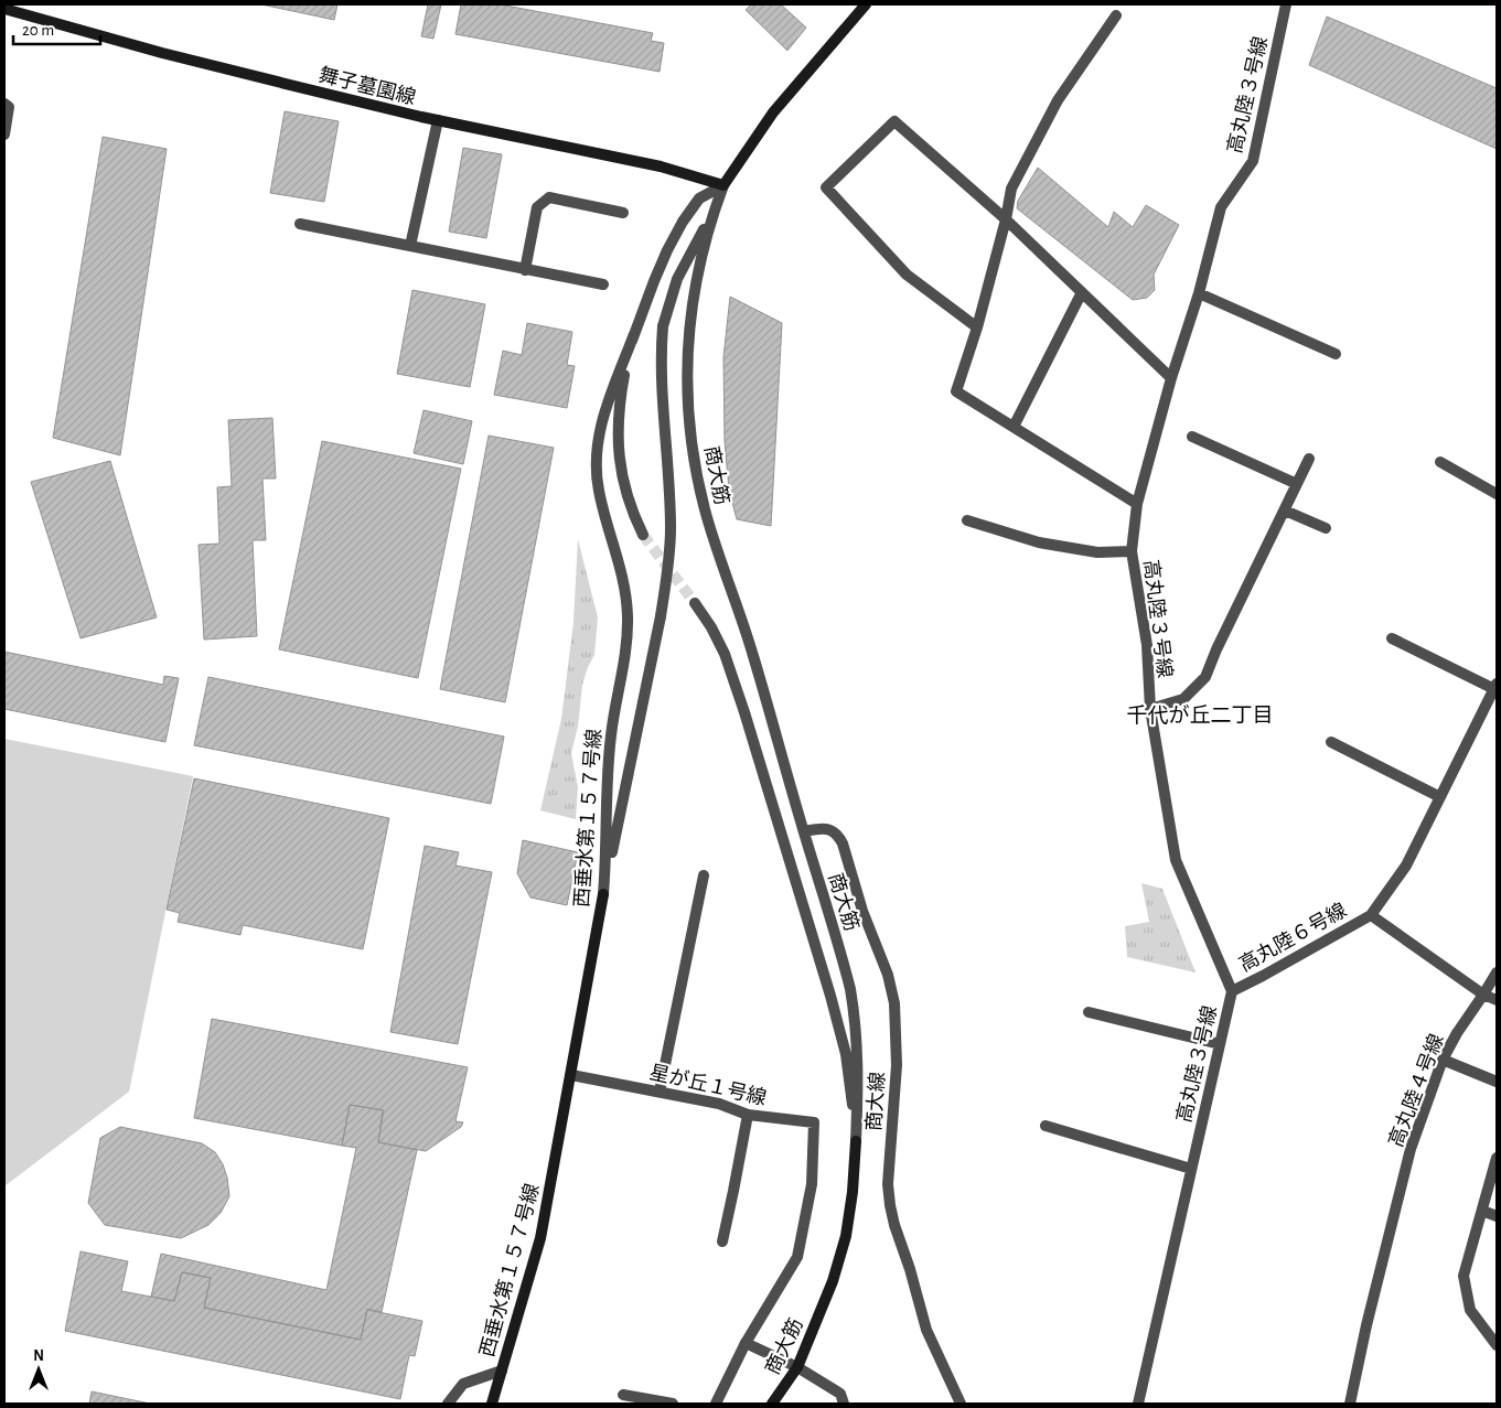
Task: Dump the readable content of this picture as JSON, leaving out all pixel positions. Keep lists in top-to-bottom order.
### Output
{
  "streets": {
    "street": [
      "舞子墓園線",
      "高丸陸３号線",
      "商大筋",
      "西垂水第１５７号線",
      "高丸陸６号線",
      "星が丘１号線",
      "高丸陸４号線",
      "商大線"
    ]
  },
  "crossings": [
    ["舞子墓園線", "商大筋"],
    ["高丸陸３号線", "高丸陸６号線"],
    ["商大筋", "商大線"],
    ["西垂水第１５７号線", "星が丘１号線"]
  ],
  "districts": ["千代が丘二丁目"],
  "scale_bar": "20 m",
  "north": "top"
}
